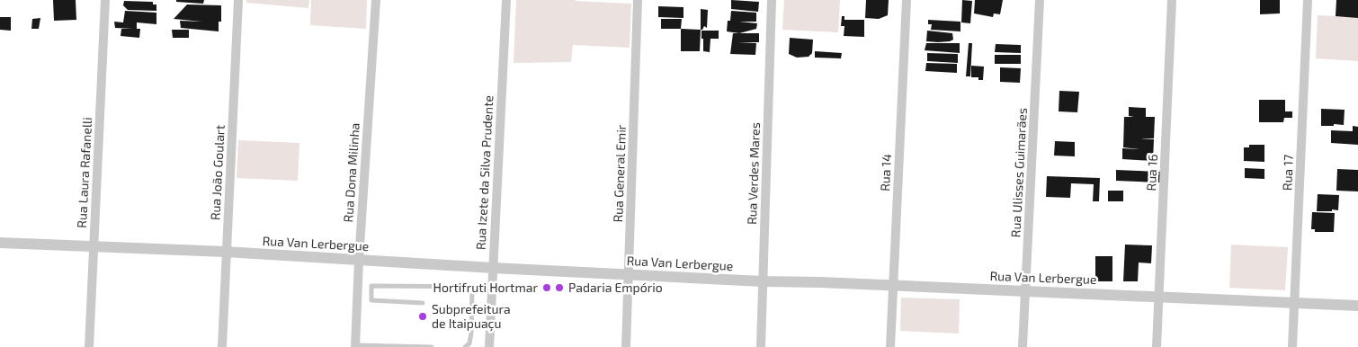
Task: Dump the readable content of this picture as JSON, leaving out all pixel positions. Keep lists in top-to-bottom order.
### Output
{
  "streets": {
    "street": [
      "Rua Laura Rafanelli",
      "Rua João Goulart",
      "Rua Dona Milinha",
      "Rua Izete da Silva Prudente",
      "Rua 14",
      "Rua Ulisses Guimarães",
      "Rua 16",
      "Rua 17",
      "Rua General Emir",
      "Rua Verdes Mares",
      "Rua Van Lerbergue"
    ]
  },
  "crossings": [
    ["Rua Laura Rafanelli", "Rua Van Lerbergue"],
    ["Rua João Goulart", "Rua Van Lerbergue"],
    ["Rua Dona Milinha", "Rua Van Lerbergue"],
    ["Rua Izete da Silva Prudente", "Rua Van Lerbergue"],
    ["Rua 14", "Rua Van Lerbergue"],
    ["Rua Ulisses Guimarães", "Rua Van Lerbergue"],
    ["Rua 16", "Rua Van Lerbergue"],
    ["Rua 17", "Rua Van Lerbergue"],
    ["Rua General Emir", "Rua Van Lerbergue"],
    ["Rua Verdes Mares", "Rua Van Lerbergue"]
  ],
  "places": ["Hortifruti Hortmar", "Padaria Empório", "Subprefeitura de Itaipuaçu"]
}
